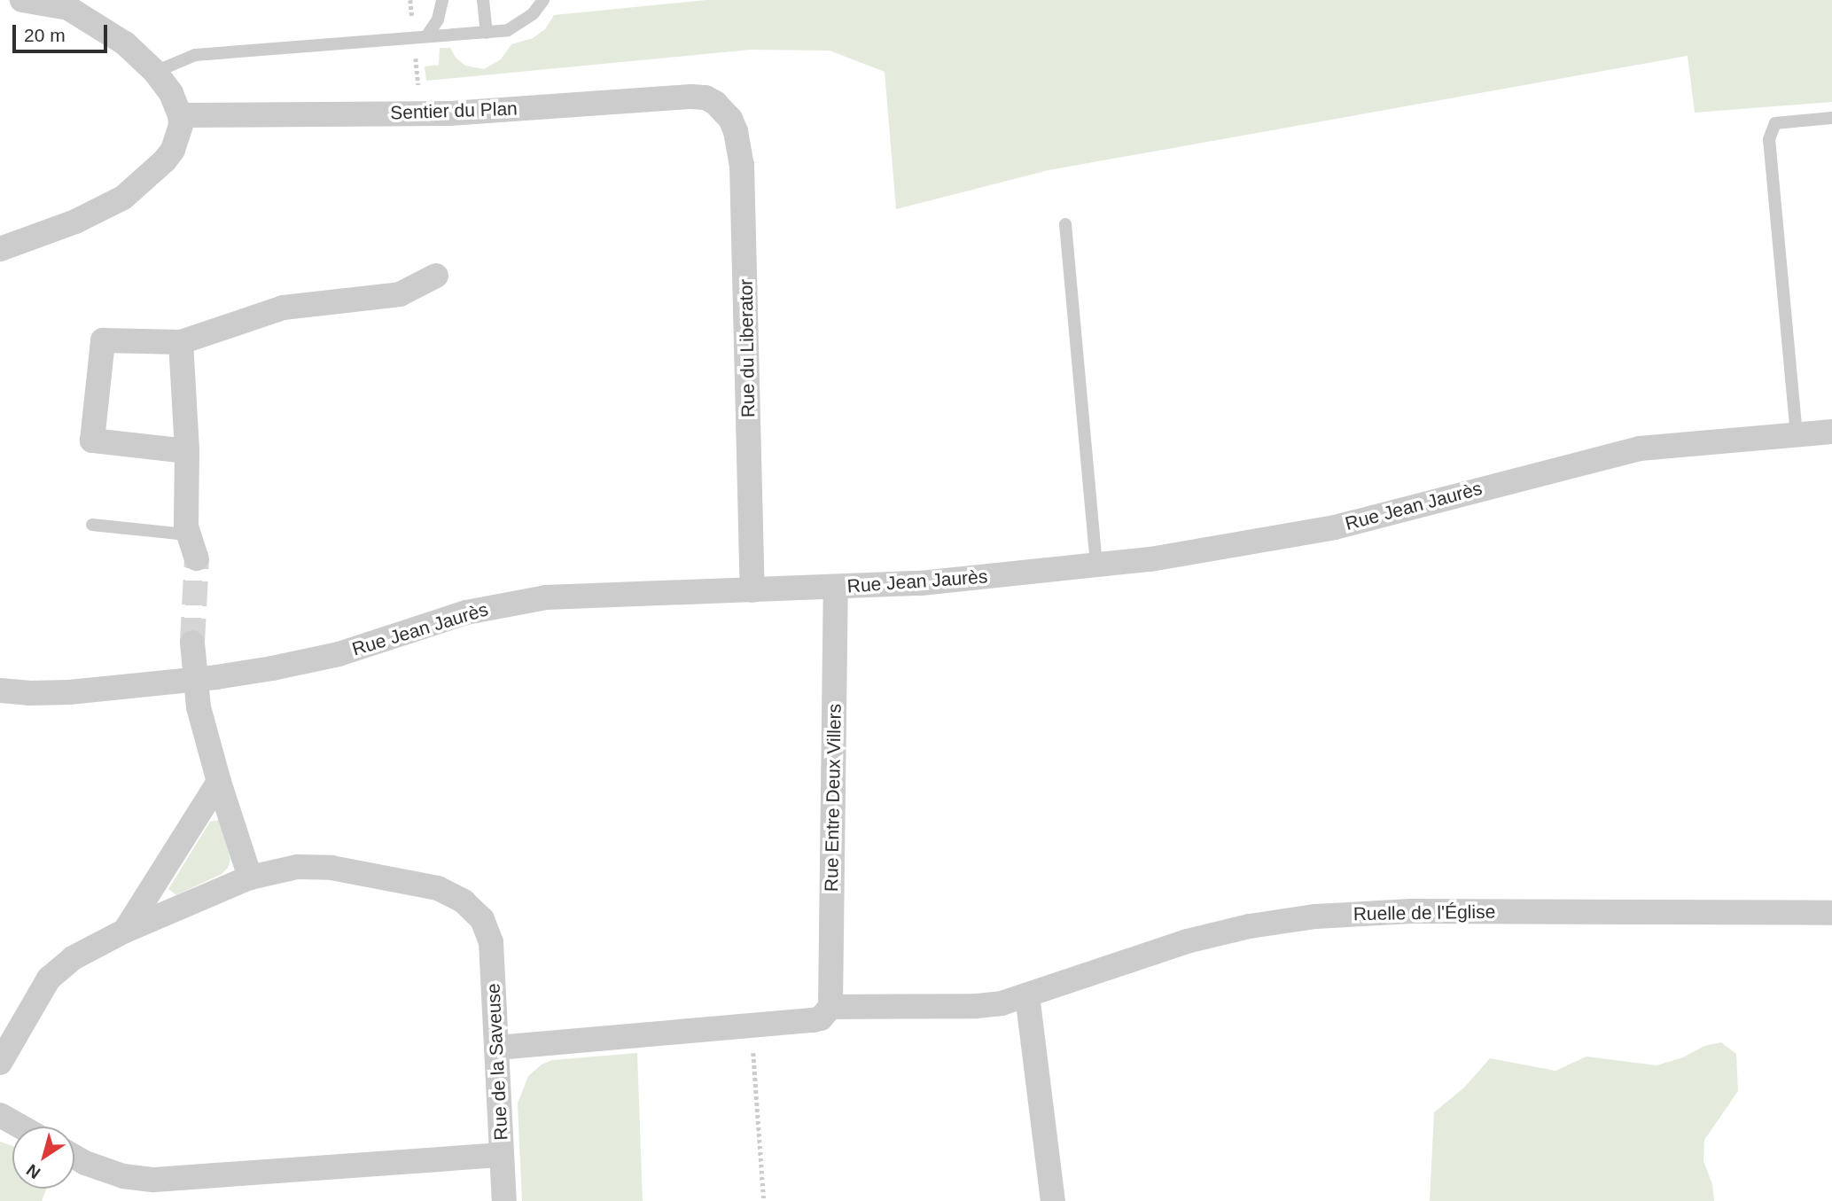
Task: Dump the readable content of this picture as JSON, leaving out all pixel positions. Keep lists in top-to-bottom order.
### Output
{
  "streets": {
    "street": [
      "Sentier du Plan",
      "Rue du Liberator",
      "Rue Jean Jaurès",
      "Rue Entre Deux Villers",
      "Ruelle de l'Église",
      "Rue de la Saveuse"
    ]
  },
  "crossings": [
    ["Sentier du Plan", "Rue du Liberator"],
    ["Rue du Liberator", "Rue Jean Jaurès"],
    ["Rue Jean Jaurès", "Rue Entre Deux Villers"]
  ],
  "scale_bar": "20 m",
  "north": "bottom left"
}
